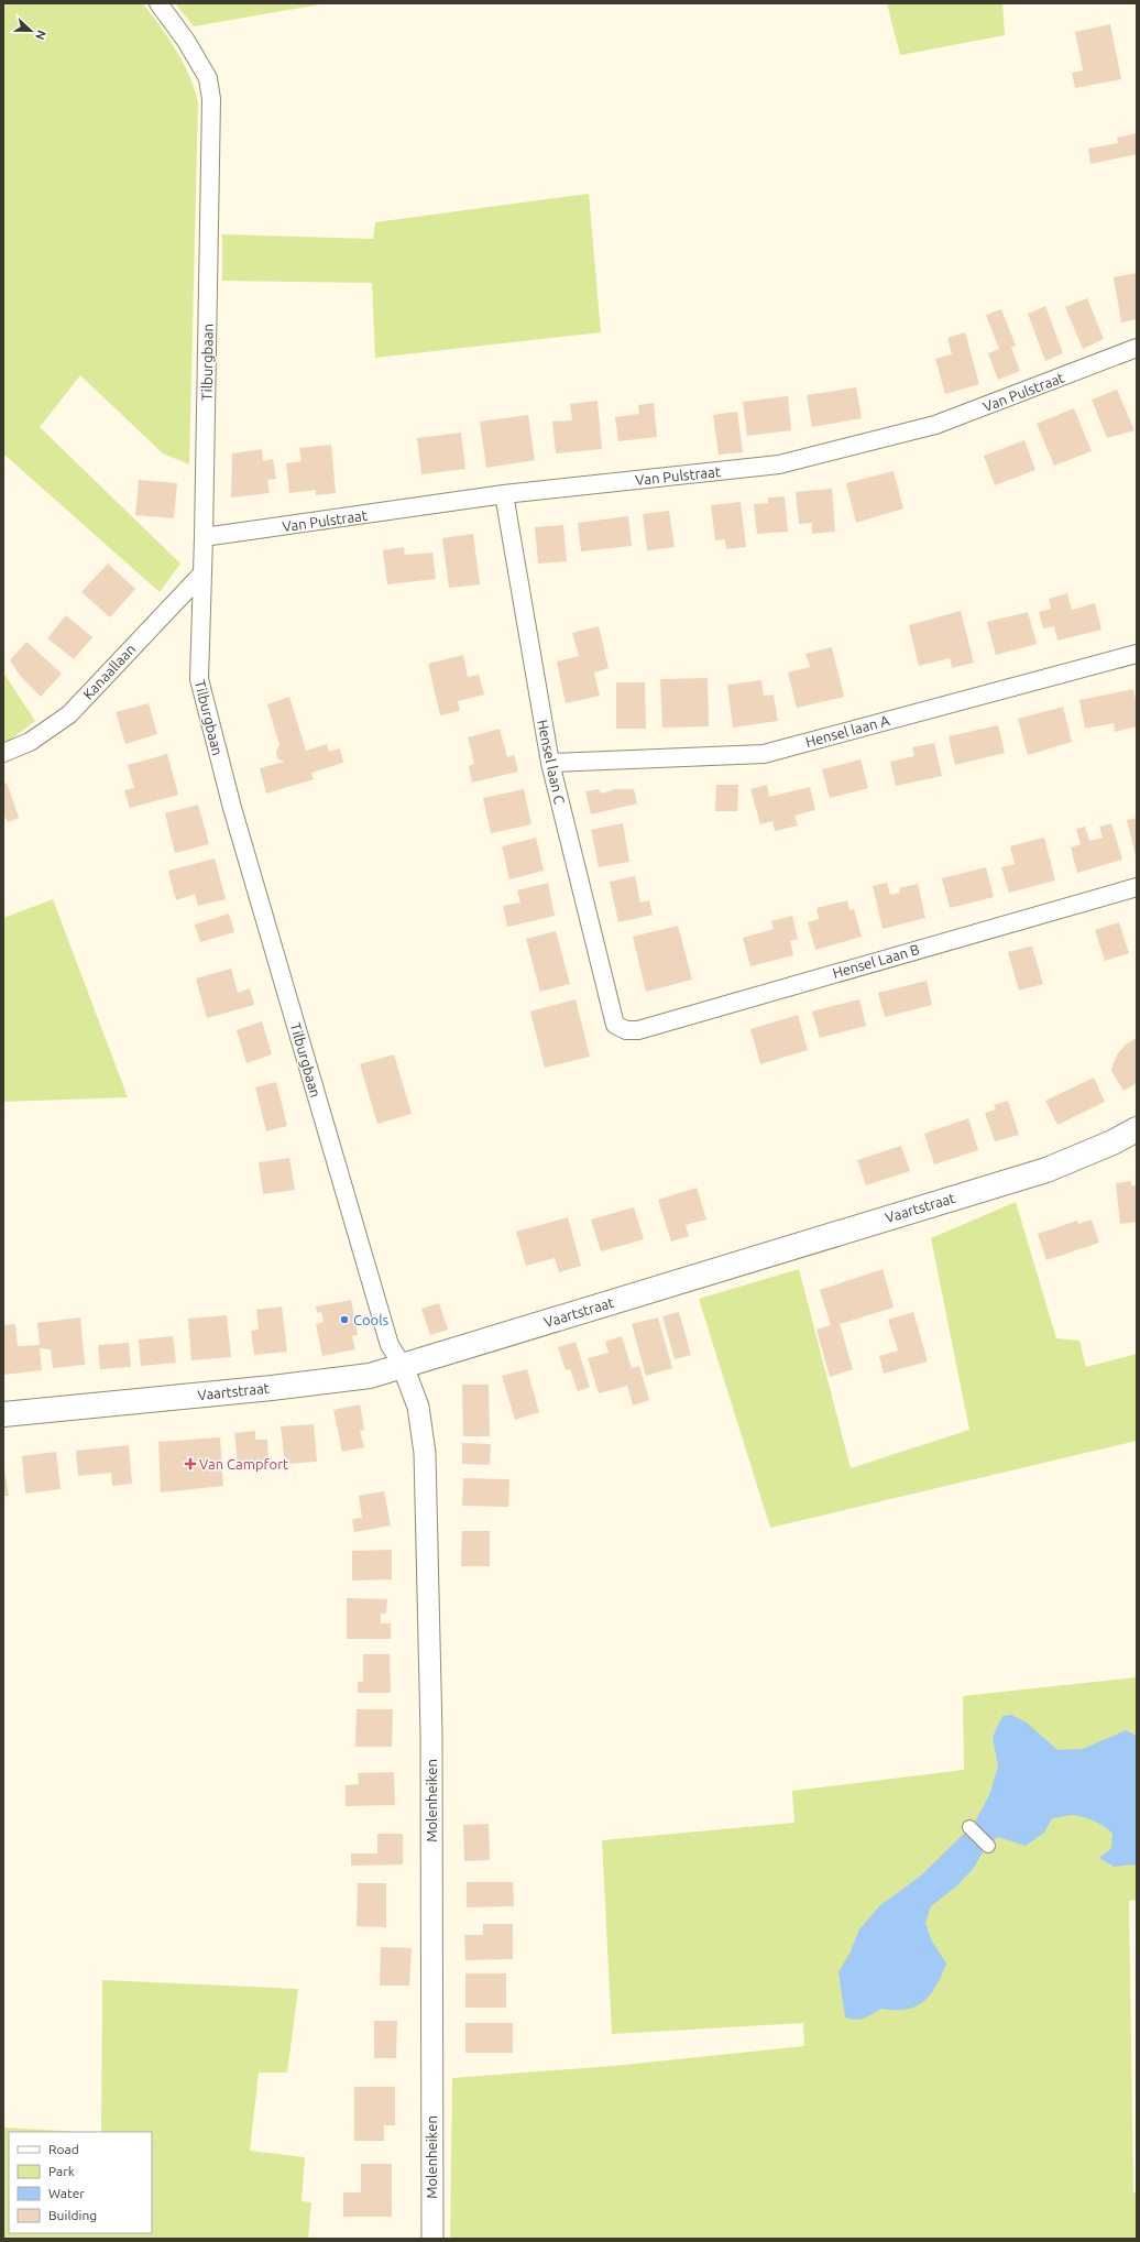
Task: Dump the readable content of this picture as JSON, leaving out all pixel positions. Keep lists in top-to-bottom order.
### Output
{
  "streets": {
    "main road": ["Vaartstraat"],
    "street": [
      "Tilburgbaan",
      "Van Pulstraat",
      "Kanaallaan",
      "Hensel laan A",
      "Hensel laan C",
      "Hensel Laan B",
      "Molenheiken"
    ]
  },
  "crossings": [
    ["Tilburgbaan", "Van Pulstraat"],
    ["Tilburgbaan", "Kanaallaan"],
    ["Tilburgbaan", "Vaartstraat"],
    ["Tilburgbaan", "Molenheiken"],
    ["Van Pulstraat", "Hensel laan C"],
    ["Hensel laan A", "Hensel laan C"],
    ["Hensel laan C", "Hensel Laan B"],
    ["Vaartstraat", "Molenheiken"]
  ],
  "places": {
    "other": ["Cools"],
    "health": ["Van Campfort"]
  },
  "legend": [
    "Road",
    "Park",
    "Water",
    "Building"
  ],
  "north": "right"
}
